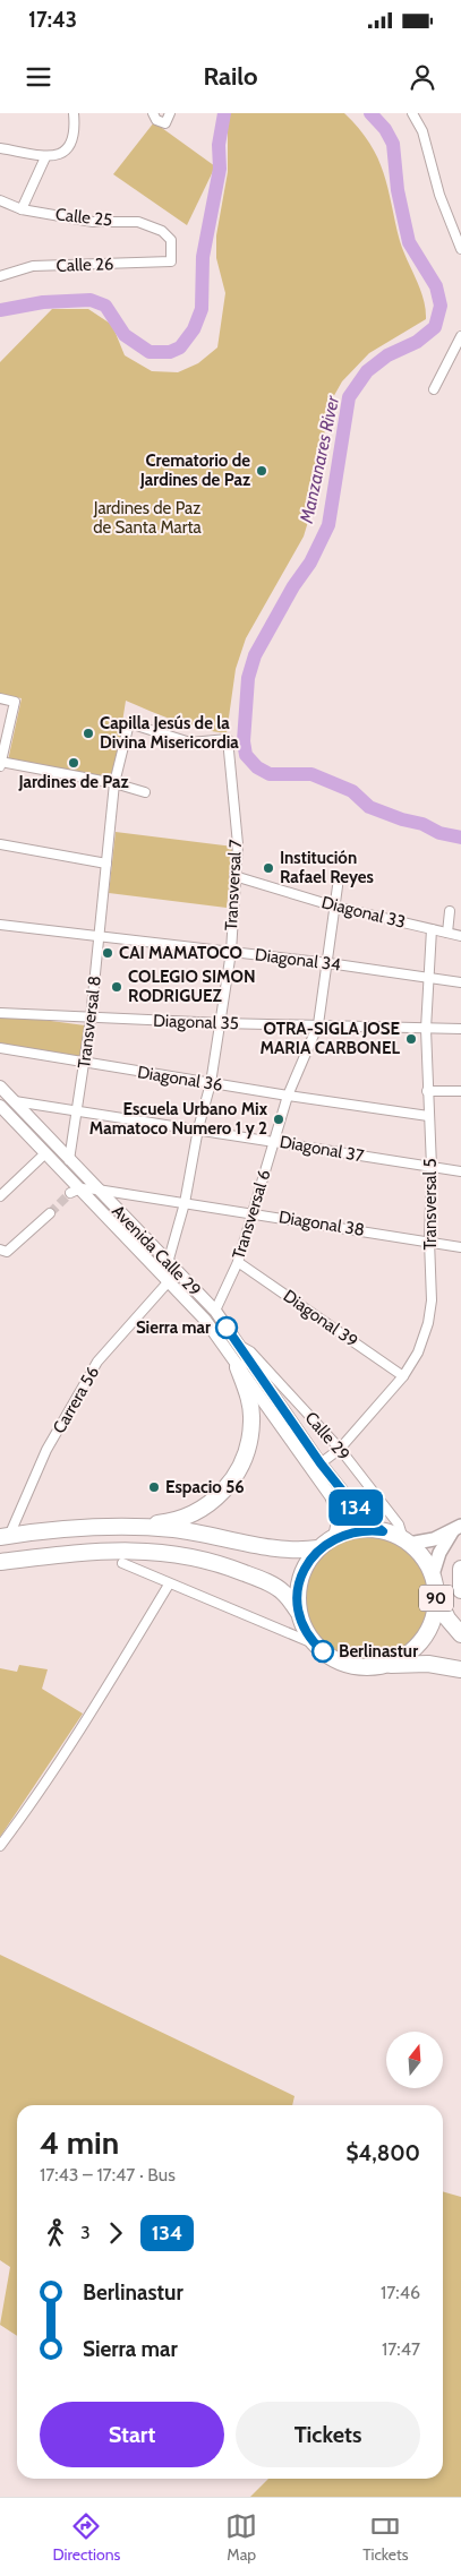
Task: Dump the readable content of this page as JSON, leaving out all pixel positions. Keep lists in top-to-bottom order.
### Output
{
  "streets": {
    "highway": ["90"],
    "main road": ["Avenida Calle 29"],
    "street": [
      "Calle 25",
      "Calle 26",
      "Transversal 7",
      "Diagonal 33",
      "Diagonal 34",
      "Transversal 8",
      "Diagonal 35",
      "Diagonal 36",
      "Diagonal 37",
      "Transversal 5",
      "Transversal 6",
      "Diagonal 38",
      "Diagonal 39",
      "Carrera 56",
      "Calle 29"
    ]
  },
  "crossings": [
    ["Calle 25", "Calle 26"],
    ["Transversal 7", "Diagonal 33"],
    ["Transversal 7", "Diagonal 34"],
    ["Transversal 7", "Transversal 8"],
    ["Transversal 7", "Diagonal 35"],
    ["Transversal 7", "Diagonal 36"],
    ["Transversal 7", "Diagonal 37"],
    ["Transversal 7", "Diagonal 38"],
    ["Transversal 7", "Avenida Calle 29"],
    ["Diagonal 33", "Transversal 5"],
    ["Diagonal 33", "Transversal 6"],
    ["Diagonal 34", "Transversal 8"],
    ["Diagonal 34", "Transversal 5"],
    ["Diagonal 34", "Transversal 6"],
    ["Transversal 8", "Diagonal 35"],
    ["Transversal 8", "Diagonal 36"],
    ["Transversal 8", "Diagonal 37"],
    ["Transversal 8", "Avenida Calle 29"],
    ["Diagonal 35", "Transversal 5"],
    ["Diagonal 35", "Transversal 6"],
    ["Diagonal 36", "Transversal 5"],
    ["Diagonal 36", "Transversal 6"],
    ["Diagonal 37", "Transversal 5"],
    ["Diagonal 37", "Transversal 6"],
    ["Diagonal 37", "Avenida Calle 29"],
    ["Transversal 5", "Diagonal 38"],
    ["Transversal 5", "Avenida Calle 29"],
    ["Transversal 5", "Diagonal 39"],
    ["Transversal 5", "Calle 29"],
    ["Transversal 6", "Diagonal 38"],
    ["Transversal 6", "Avenida Calle 29"],
    ["Transversal 6", "Diagonal 39"],
    ["Diagonal 38", "Avenida Calle 29"],
    ["Avenida Calle 29", "Carrera 56"],
    ["Avenida Calle 29", "Calle 29"],
    ["Avenida Calle 29", "90"],
    ["Carrera 56", "90"],
    ["Calle 29", "90"]
  ],
  "water": ["Manzanares River"],
  "parks": ["Jardines de Paz de Santa Marta"],
  "places": [
    "Crematorio de Jardines de Paz",
    "Capilla Jesús de la Divina Misericordia",
    "Jardines de Paz",
    "Institución Rafael Reyes",
    "CAI MAMATOCO",
    "COLEGIO SIMON RODRIGUEZ",
    "OTRA-SIGLA JOSE MARIA CARBONEL",
    "Escuela Urbano Mix Mamatoco Numero 1 y 2",
    "Sierra mar",
    "Espacio 56",
    "Berlinastur"
  ],
  "lines": ["bus line 134"],
  "north": "top",
  "page": {
    "status": "17:43",
    "header": "Railo",
    "on_map": "134",
    "heading": ["4 min", "17:43 – 17:47 · Bus", "$4,800"],
    "legs": ["3", "134"],
    "list": [
      {
        "name": "Berlinastur",
        "value": "17:46"
      },
      {
        "name": "Sierra mar",
        "value": "17:47"
      }
    ],
    "buttons": ["Start", "Tickets"],
    "tabs": ["Directions", "Map", "Tickets"]
  }
}
